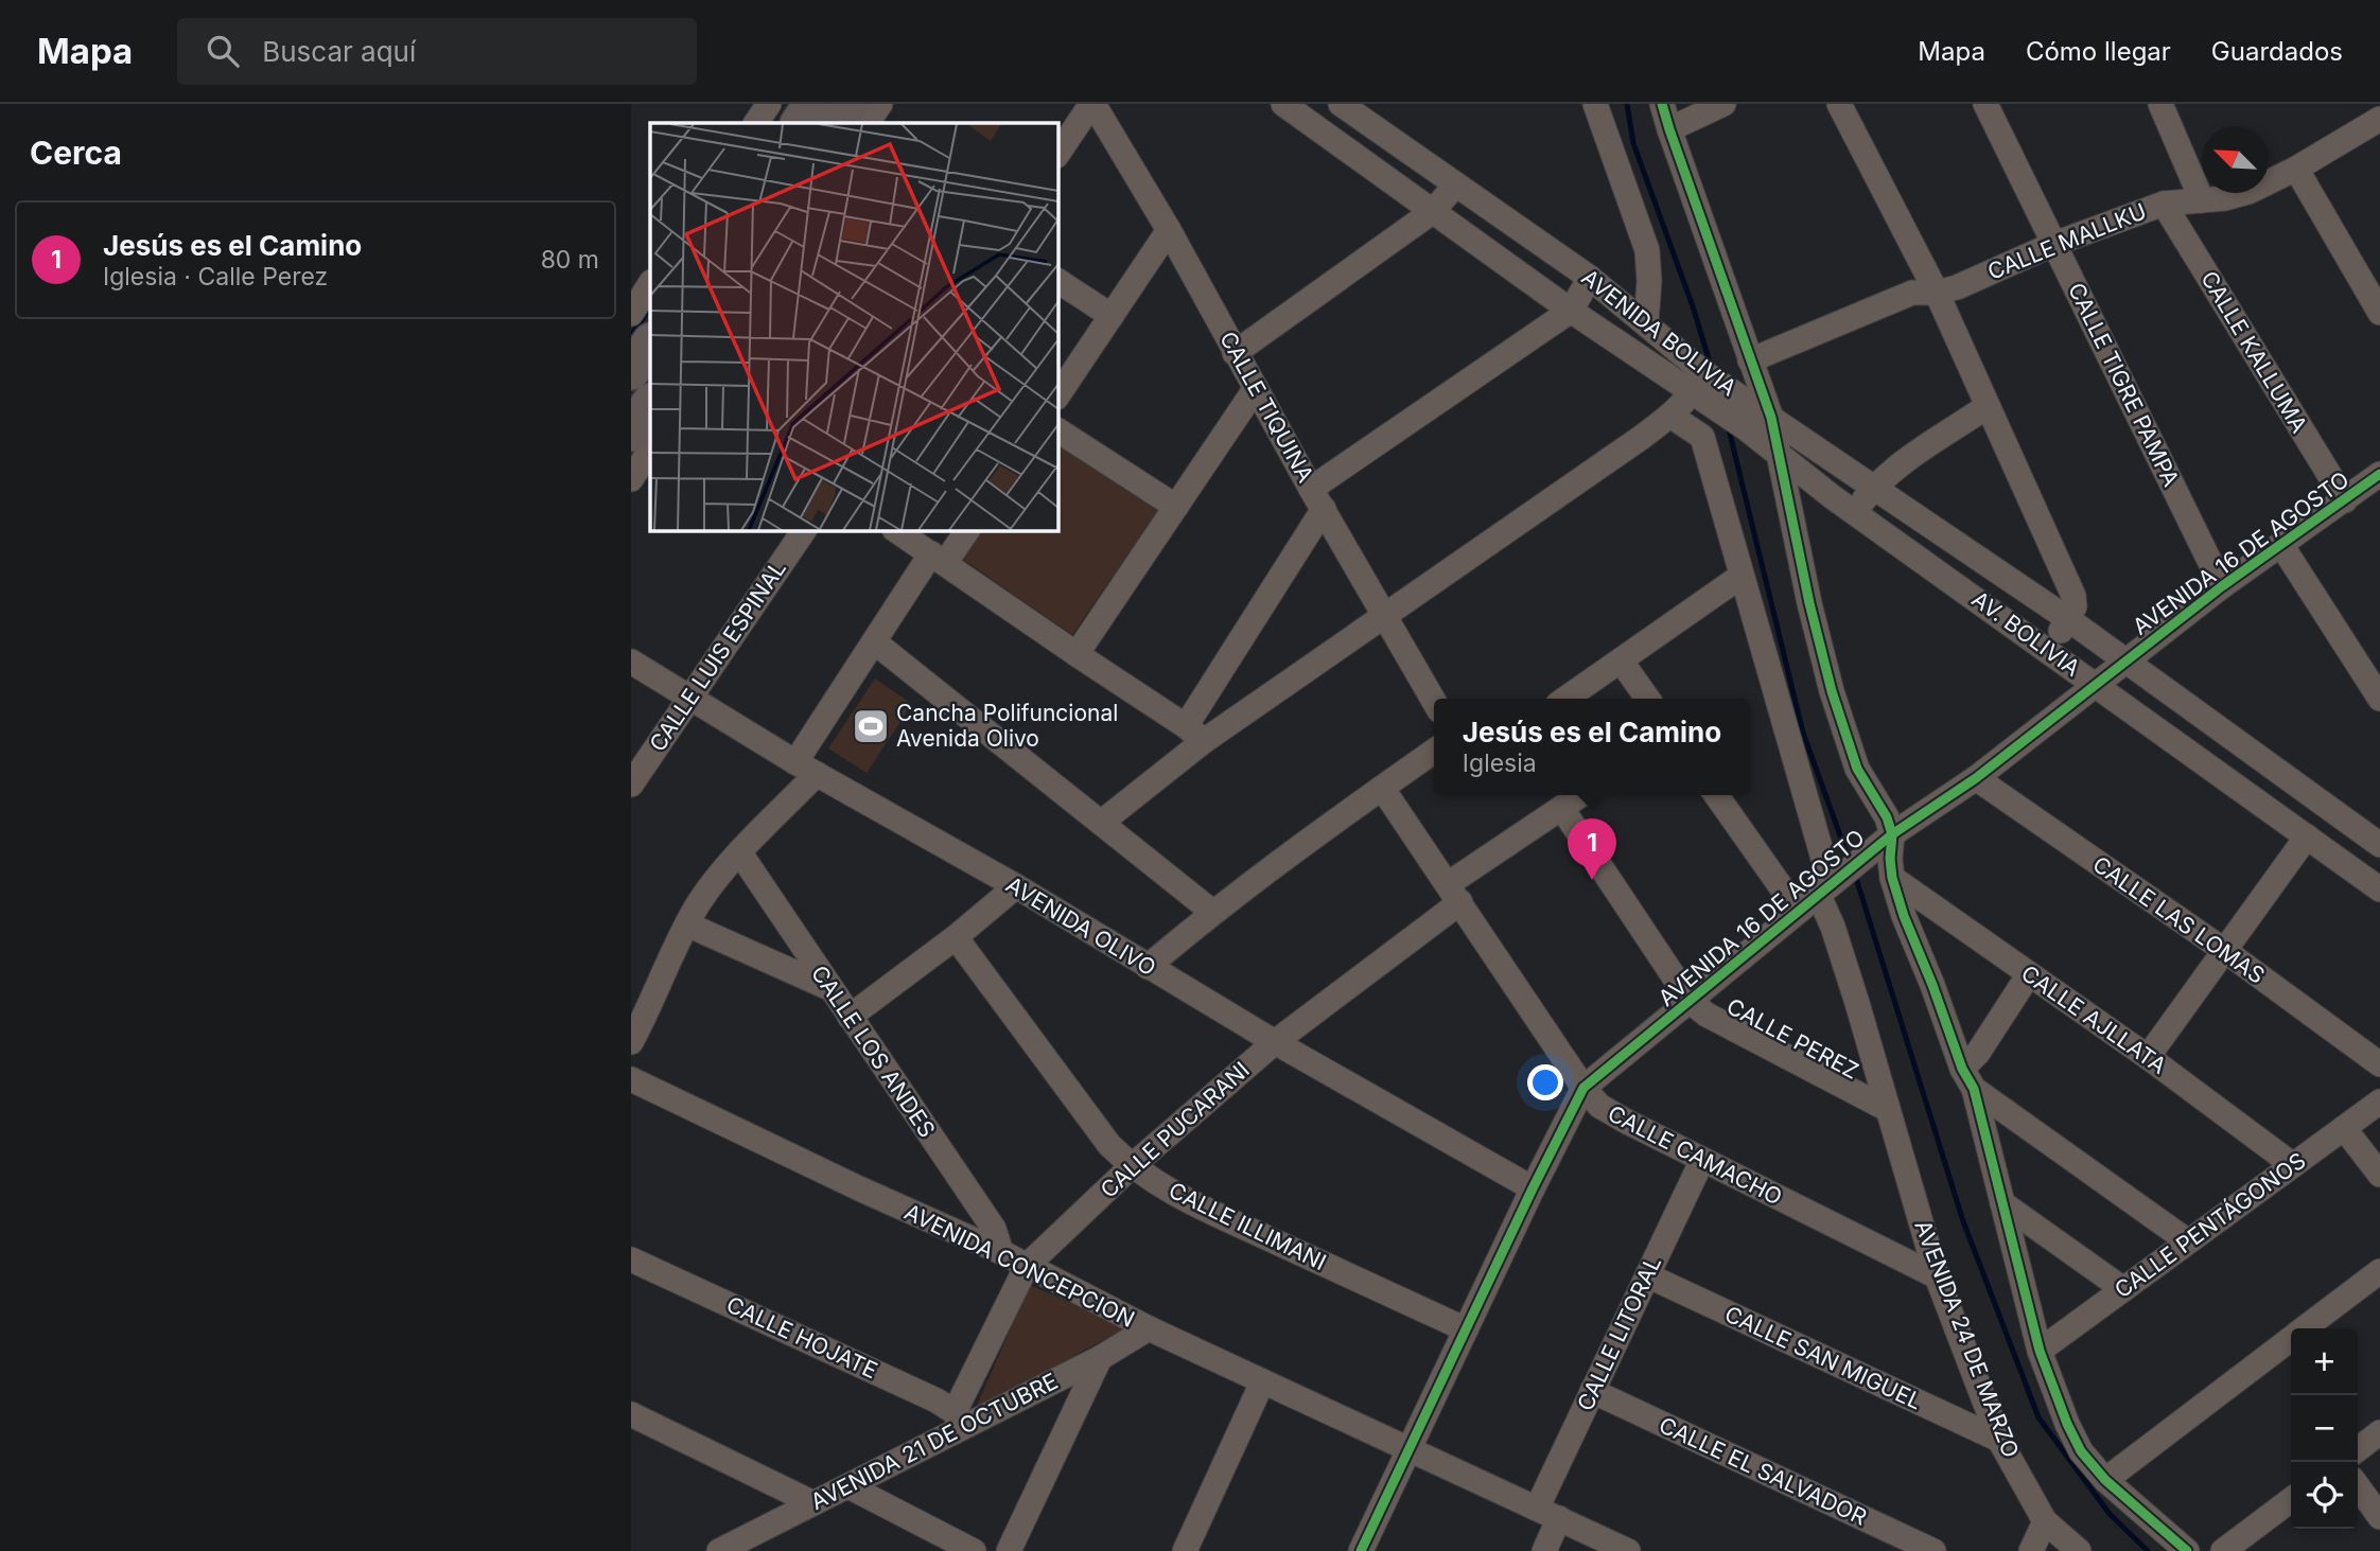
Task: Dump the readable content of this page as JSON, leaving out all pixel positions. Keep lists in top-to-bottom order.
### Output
{
  "streets": {
    "street": [
      "CALLE MALLKU",
      "AVENIDA BOLIVIA",
      "CALLE KALLUMA",
      "CALLE TIGRE PAMPA",
      "CALLE TIQUINA",
      "AVENIDA 16 DE AGOSTO",
      "AV. BOLIVIA",
      "CALLE LUIS ESPINAL",
      "CALLE LAS LOMAS",
      "AVENIDA OLIVO",
      "CALLE AJLLATA",
      "CALLE PEREZ",
      "CALLE LOS ANDES",
      "CALLE PUCARANI",
      "CALLE CAMACHO",
      "CALLE PENTÁGONOS",
      "CALLE ILLIMANI",
      "AVENIDA CONCEPCION",
      "CALLE LITORAL",
      "CALLE HOJATE",
      "AVENIDA 24 DE MARZO",
      "CALLE SAN MIGUEL",
      "AVENIDA 21 DE OCTUBRE",
      "CALLE EL SALVADOR"
    ]
  },
  "crossings": [
    ["CALLE MALLKU", "CALLE KALLUMA"],
    ["CALLE MALLKU", "CALLE TIGRE PAMPA"],
    ["AVENIDA BOLIVIA", "AVENIDA 16 DE AGOSTO"],
    ["AVENIDA BOLIVIA", "AV. BOLIVIA"],
    ["CALLE KALLUMA", "AVENIDA 16 DE AGOSTO"],
    ["CALLE TIGRE PAMPA", "AVENIDA 16 DE AGOSTO"],
    ["AVENIDA 16 DE AGOSTO", "AV. BOLIVIA"],
    ["AVENIDA 16 DE AGOSTO", "CALLE LAS LOMAS"],
    ["AVENIDA 16 DE AGOSTO", "AVENIDA OLIVO"],
    ["AVENIDA 16 DE AGOSTO", "CALLE PEREZ"],
    ["AVENIDA 16 DE AGOSTO", "CALLE CAMACHO"],
    ["AVENIDA 16 DE AGOSTO", "CALLE ILLIMANI"],
    ["AVENIDA 16 DE AGOSTO", "AVENIDA CONCEPCION"],
    ["AVENIDA 16 DE AGOSTO", "AVENIDA 24 DE MARZO"],
    ["CALLE LUIS ESPINAL", "AVENIDA OLIVO"],
    ["AVENIDA OLIVO", "CALLE PUCARANI"],
    ["CALLE AJLLATA", "CALLE PENTÁGONOS"],
    ["CALLE PEREZ", "CALLE PUCARANI"],
    ["CALLE PEREZ", "AVENIDA 24 DE MARZO"],
    ["CALLE LOS ANDES", "AVENIDA CONCEPCION"],
    ["CALLE PUCARANI", "CALLE CAMACHO"],
    ["CALLE PUCARANI", "CALLE ILLIMANI"],
    ["CALLE PUCARANI", "AVENIDA CONCEPCION"],
    ["CALLE PUCARANI", "CALLE HOJATE"],
    ["CALLE PUCARANI", "AVENIDA 21 DE OCTUBRE"],
    ["CALLE CAMACHO", "CALLE LITORAL"],
    ["CALLE CAMACHO", "AVENIDA 24 DE MARZO"],
    ["AVENIDA CONCEPCION", "CALLE LITORAL"],
    ["AVENIDA CONCEPCION", "AVENIDA 21 DE OCTUBRE"],
    ["CALLE LITORAL", "CALLE SAN MIGUEL"],
    ["CALLE LITORAL", "CALLE EL SALVADOR"],
    ["CALLE HOJATE", "AVENIDA 21 DE OCTUBRE"],
    ["AVENIDA 24 DE MARZO", "CALLE SAN MIGUEL"]
  ],
  "places": {
    "sports": ["Cancha Polifuncional Avenida Olivo"]
  },
  "north": "top left",
  "page": {
    "header": "Mapa",
    "search": "Buscar aquí",
    "nav": ["Mapa", "Cómo llegar", "Guardados"],
    "heading": "Cerca",
    "list": [
      {
        "mark": "1",
        "name": "Jesús es el Camino",
        "note": "Iglesia · Calle Perez",
        "value": "80 m"
      }
    ],
    "popup": ["Jesús es el Camino", "Iglesia"],
    "pins": "1",
    "map_buttons": ["+", "−"]
  }
}
